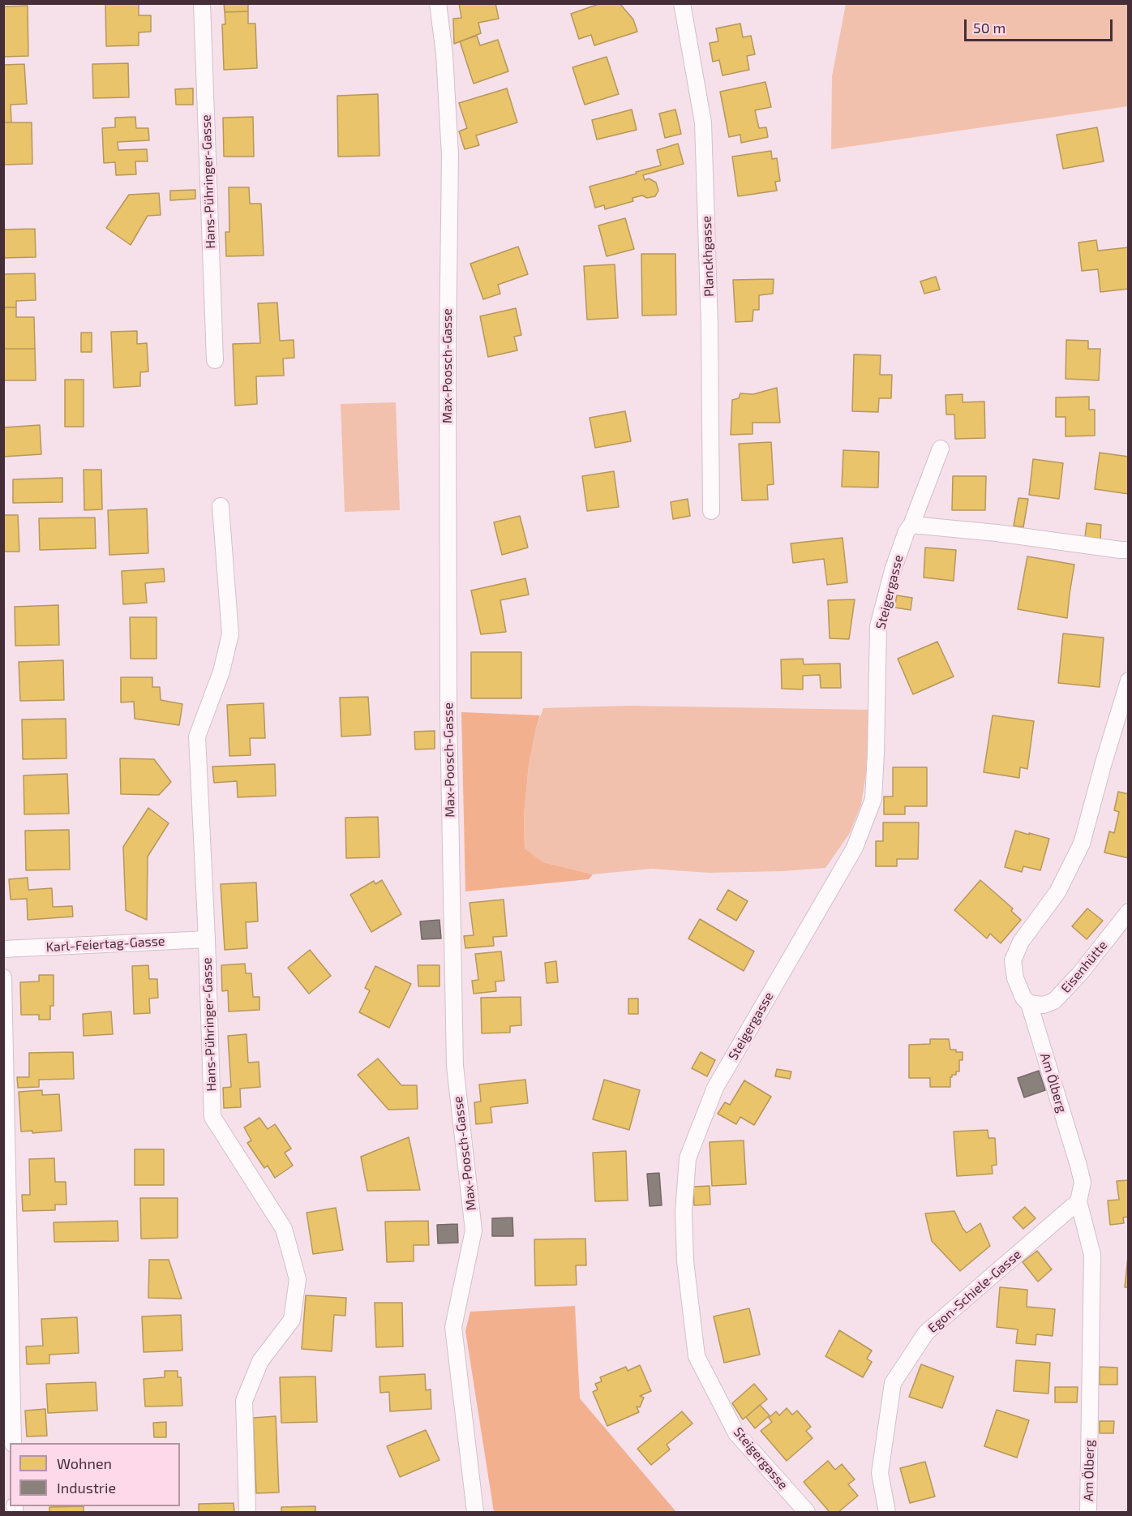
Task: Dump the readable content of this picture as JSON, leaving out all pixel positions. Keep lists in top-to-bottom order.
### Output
{
  "streets": {
    "street": [
      "Hans-Pühringer-Gasse",
      "Planckhgasse",
      "Max-Poosch-Gasse",
      "Steigergasse",
      "Karl-Feiertag-Gasse",
      "Eisenhütte",
      "Am Ölberg",
      "Egon-Schiele-Gasse"
    ]
  },
  "crossings": [
    ["Hans-Pühringer-Gasse", "Karl-Feiertag-Gasse"],
    ["Eisenhütte", "Am Ölberg"],
    ["Am Ölberg", "Egon-Schiele-Gasse"]
  ],
  "legend": ["Wohnen", "Industrie"],
  "scale_bar": "50 m"
}
